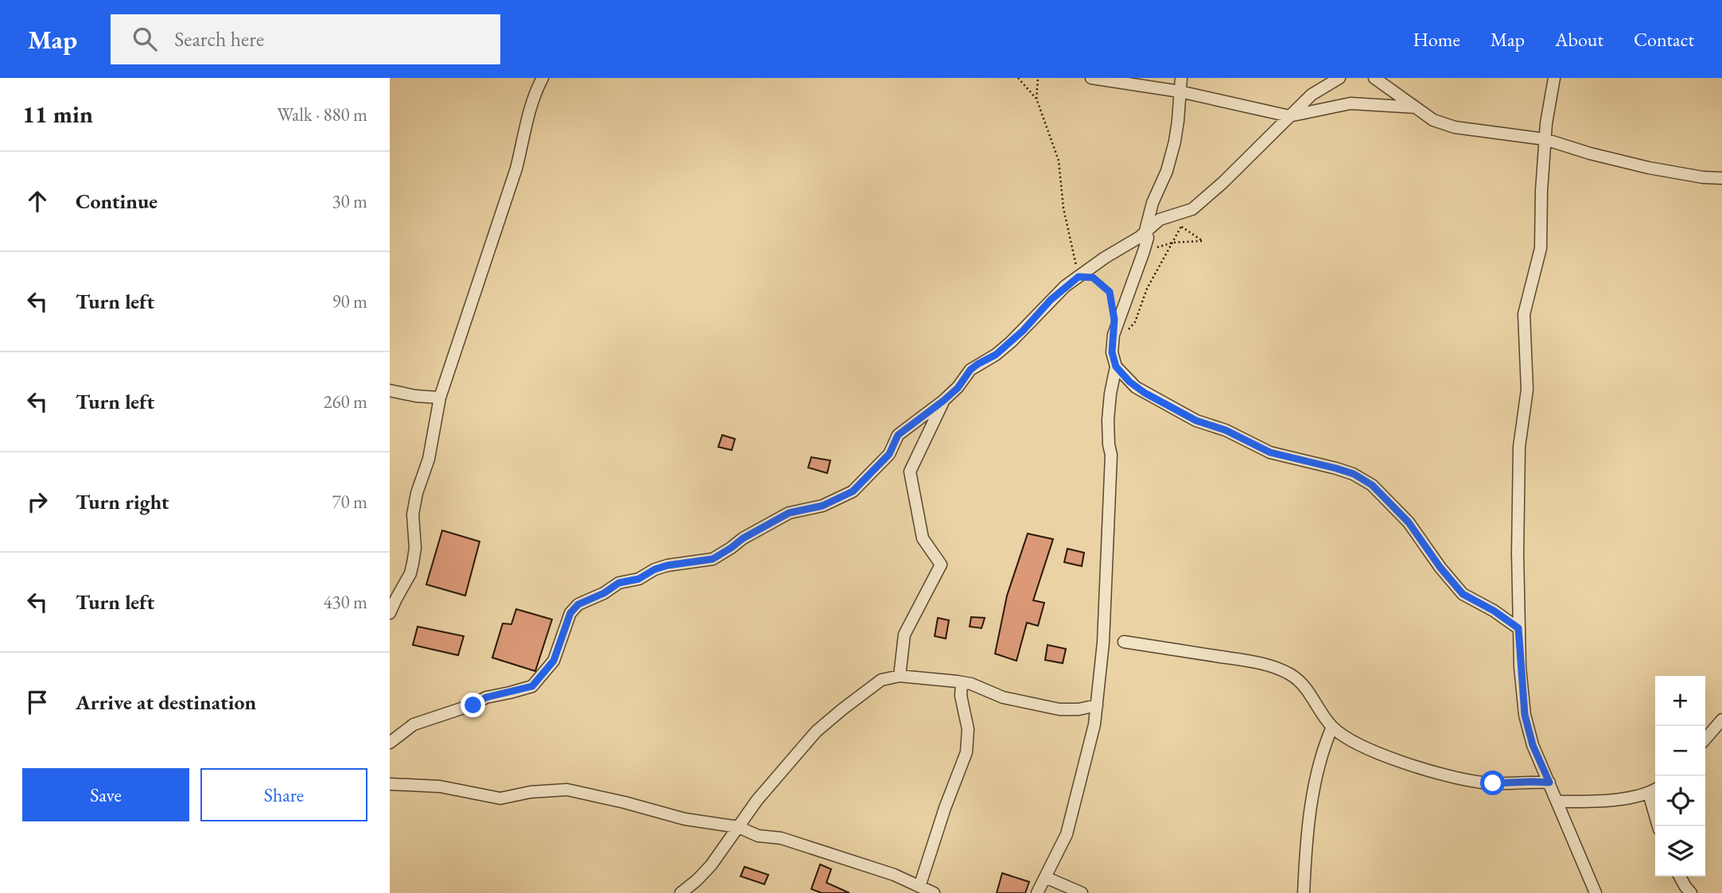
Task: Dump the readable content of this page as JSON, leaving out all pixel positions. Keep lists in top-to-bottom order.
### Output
{
  "page": {
    "header": "Map",
    "search": "Search here",
    "nav": [
      "Home",
      "Map",
      "About",
      "Contact"
    ],
    "heading": ["11 min", "Walk · 880 m"],
    "list": [
      ["Continue", "30 m"],
      ["Turn left", "90 m"],
      ["Turn left", "260 m"],
      ["Turn right", "70 m"],
      ["Turn left", "430 m"],
      "Arrive at destination"
    ],
    "map_buttons": ["+", "−"],
    "buttons": ["Save", "Share"]
  }
}
